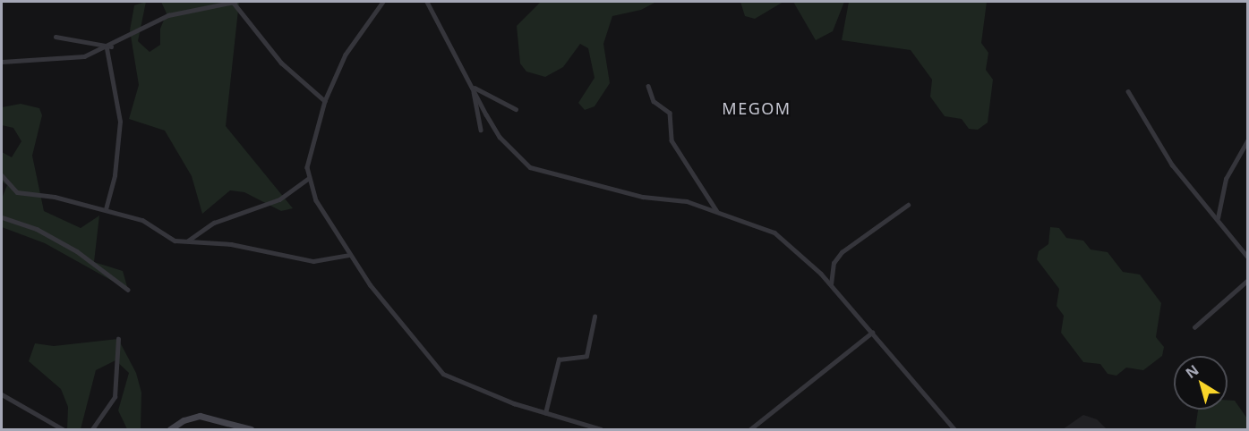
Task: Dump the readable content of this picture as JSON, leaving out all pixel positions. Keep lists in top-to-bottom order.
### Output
{
  "districts": ["MEGOM"],
  "north": "top left"
}
